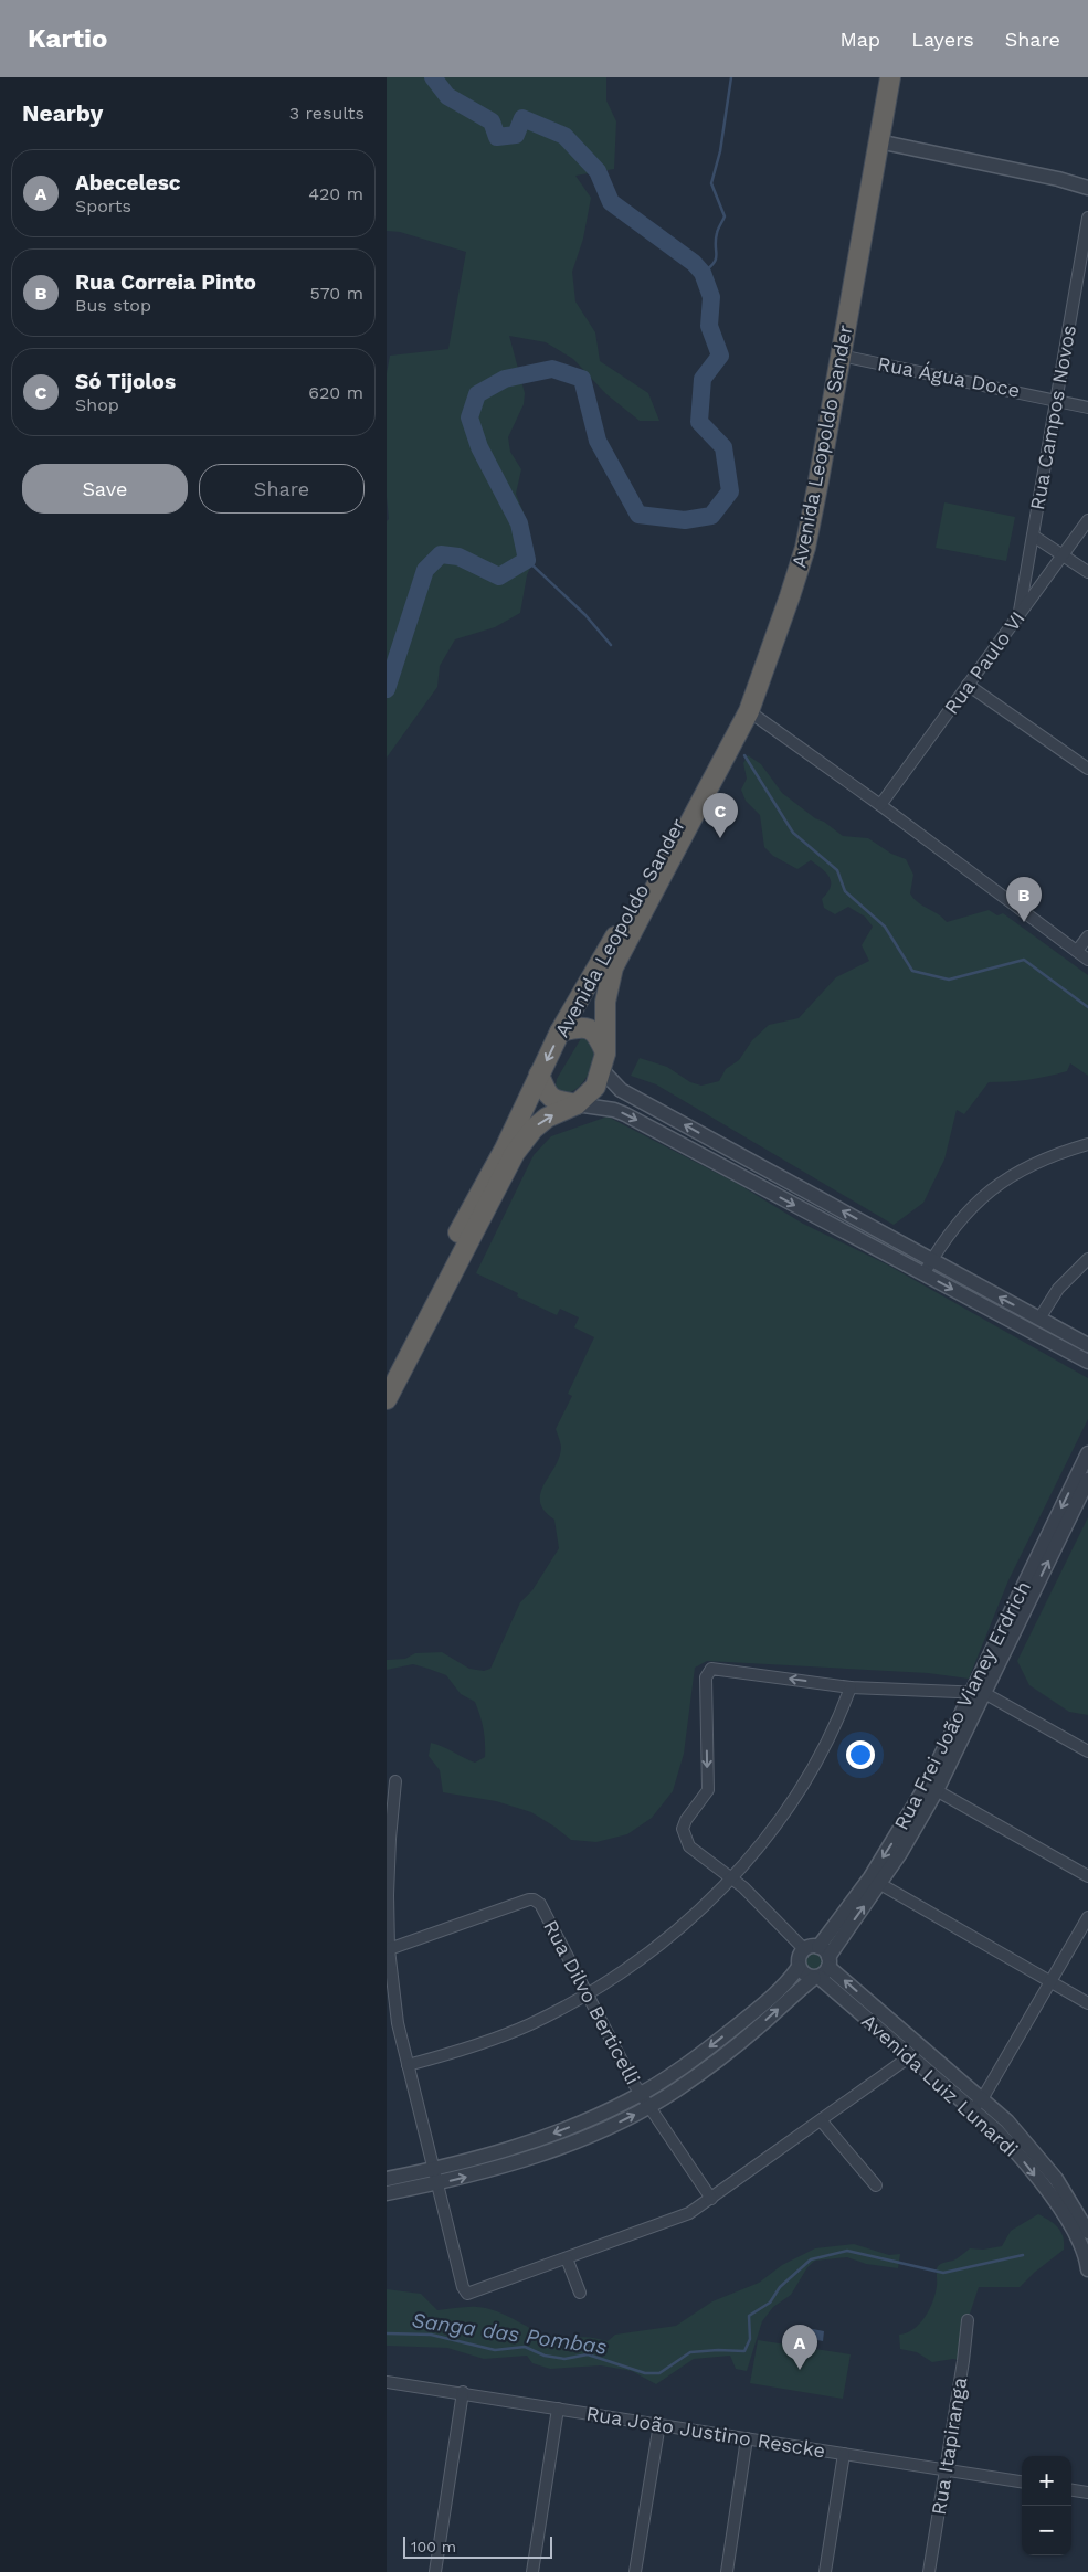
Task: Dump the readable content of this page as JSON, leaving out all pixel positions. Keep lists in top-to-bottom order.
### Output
{
  "streets": {
    "highway": ["Avenida Leopoldo Sander"],
    "street": [
      "Rua Água Doce",
      "Rua Campos Novos",
      "Rua Paulo VI",
      "Rua Frei João Vianey Erdrich",
      "Rua Dilvo Berticelli",
      "Avenida Luiz Lunardi",
      "Rua João Justino Rescke",
      "Rua Itapiranga"
    ]
  },
  "crossings": [
    ["Rua Água Doce", "Rua Campos Novos"],
    ["Rua Água Doce", "Avenida Leopoldo Sander"],
    ["Rua Campos Novos", "Rua Paulo VI"],
    ["Rua Frei João Vianey Erdrich", "Rua Dilvo Berticelli"],
    ["Rua Frei João Vianey Erdrich", "Avenida Luiz Lunardi"],
    ["Rua João Justino Rescke", "Rua Itapiranga"]
  ],
  "water": ["Sanga das Pombas"],
  "scale_bar": "100 m",
  "page": {
    "header": "Kartio",
    "nav": ["Map", "Layers", "Share"],
    "heading": ["Nearby", "3 results"],
    "list": [
      {
        "mark": "A",
        "name": "Abecelesc",
        "note": "Sports",
        "value": "420 m"
      },
      {
        "mark": "B",
        "name": "Rua Correia Pinto",
        "note": "Bus stop",
        "value": "570 m"
      },
      {
        "mark": "C",
        "name": "Só Tijolos",
        "note": "Shop",
        "value": "620 m"
      }
    ],
    "buttons": ["Save", "Share"],
    "pins": ["C", "B", "A"],
    "map_buttons": ["+", "−"],
    "scale": "100 m"
  }
}
